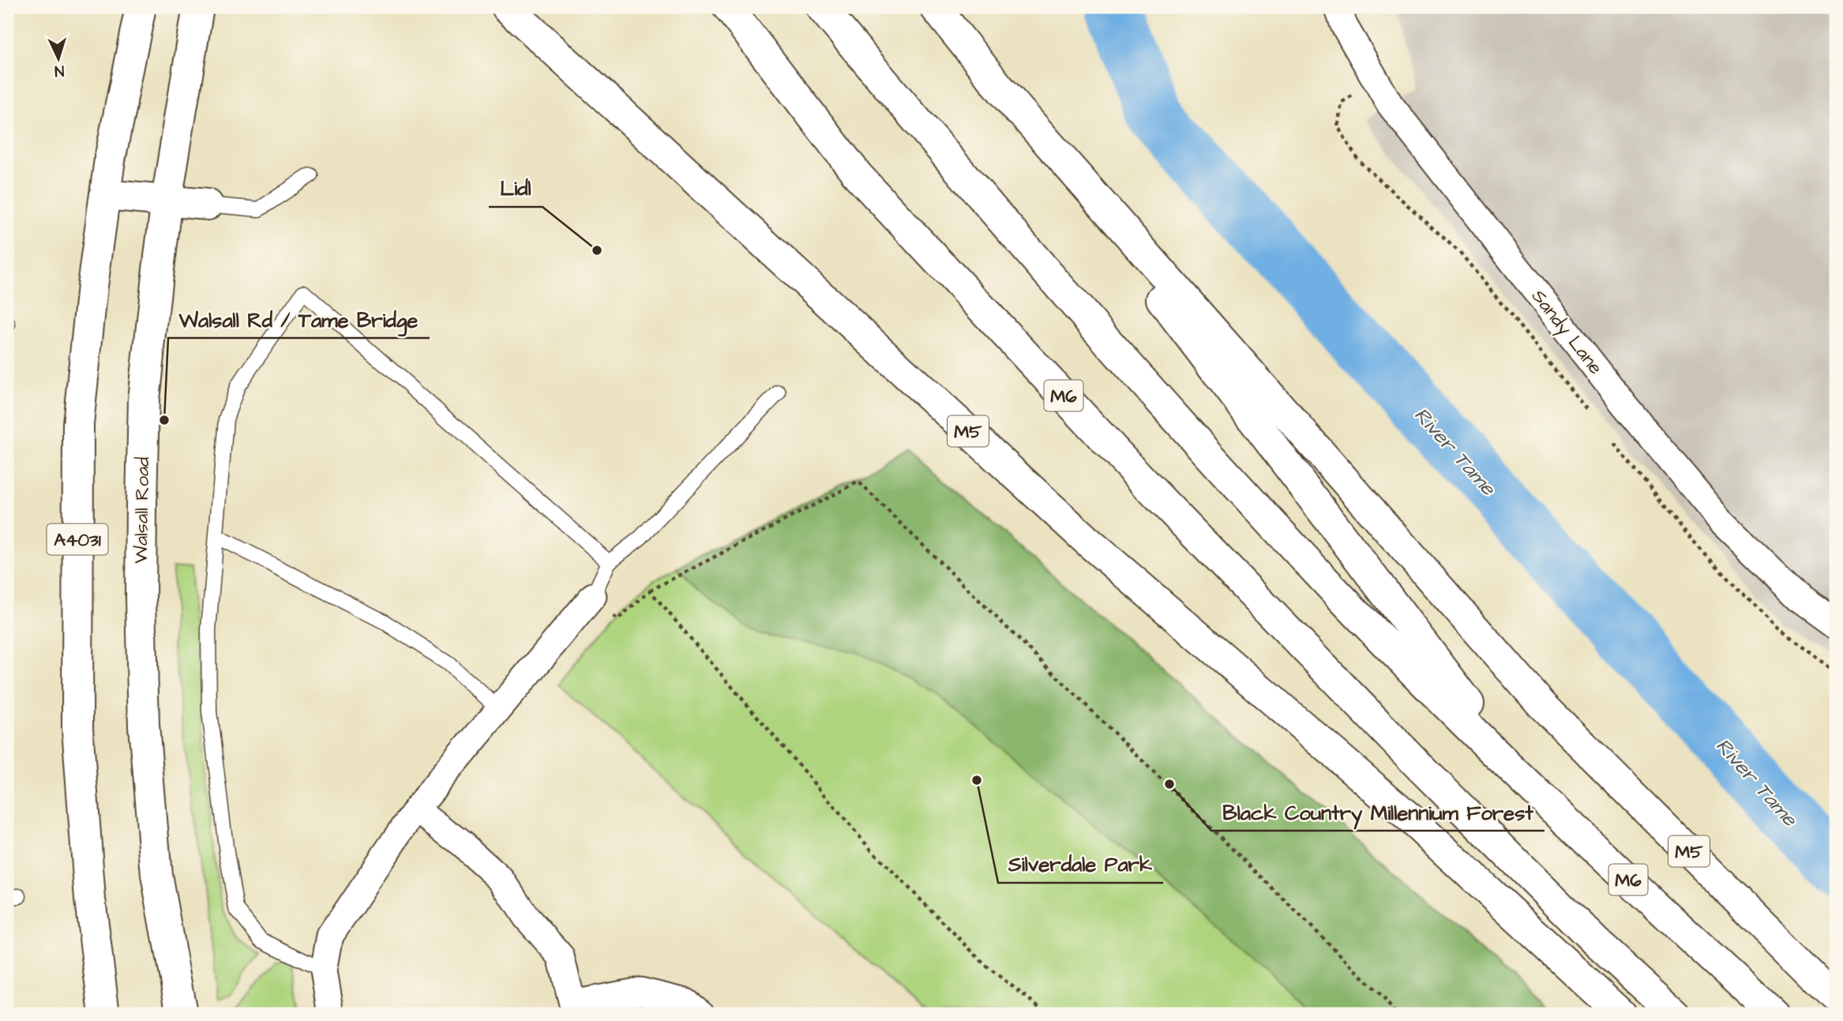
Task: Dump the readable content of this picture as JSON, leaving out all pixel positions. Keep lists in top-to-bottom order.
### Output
{
  "streets": {
    "main road": [
      "M6",
      "M5",
      "Walsall Road",
      "A4031"
    ],
    "street": ["Sandy Lane"]
  },
  "crossings": [
    ["M6", "M5"]
  ],
  "water": ["River Tame"],
  "places": [
    "Lidl",
    "Walsall Rd / Tame Bridge",
    "Silverdale Park",
    "Black Country Millennium Forest"
  ],
  "north": "bottom"
}
